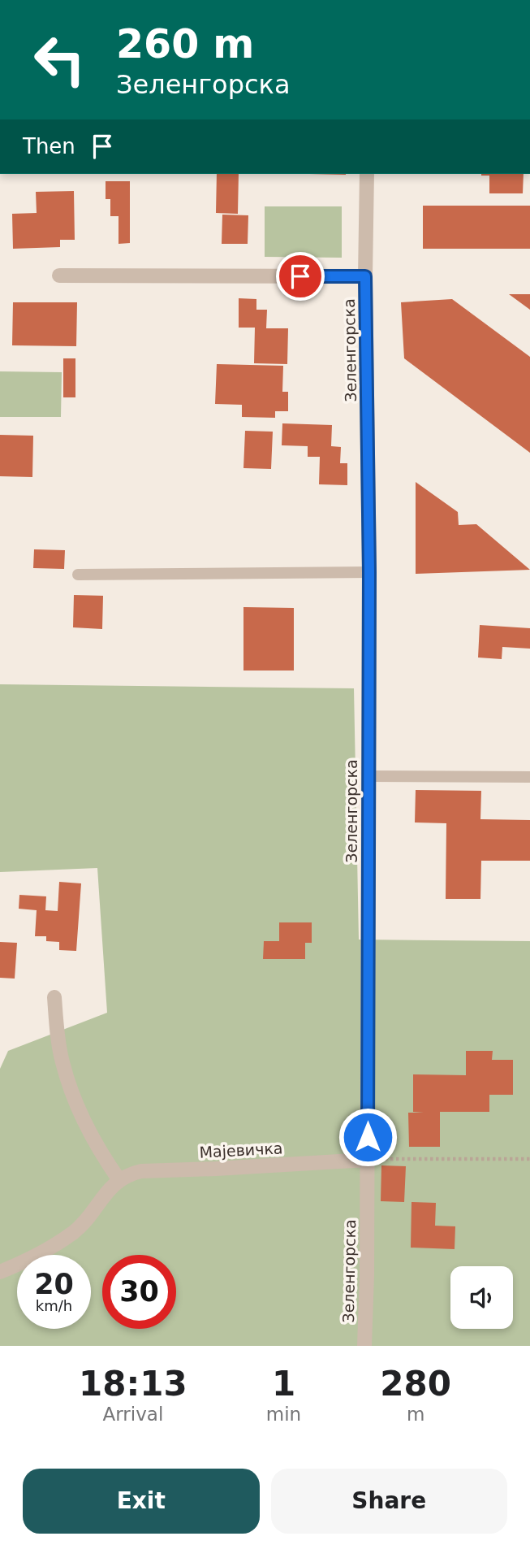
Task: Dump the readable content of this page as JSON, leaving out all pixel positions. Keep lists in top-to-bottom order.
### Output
{
  "streets": {
    "street": ["Зеленгорска", "Мајевичка"]
  },
  "crossings": [
    ["Зеленгорска", "Мајевичка"]
  ],
  "page": {
    "turn": ["260 m", "Зеленгорска"],
    "then": "Then",
    "speed": "20 km/h",
    "limit": "30",
    "eta": [
      "18:13",
      "Arrival",
      "1",
      "min",
      "280",
      "m"
    ],
    "buttons": ["Exit", "Share"]
  }
}
